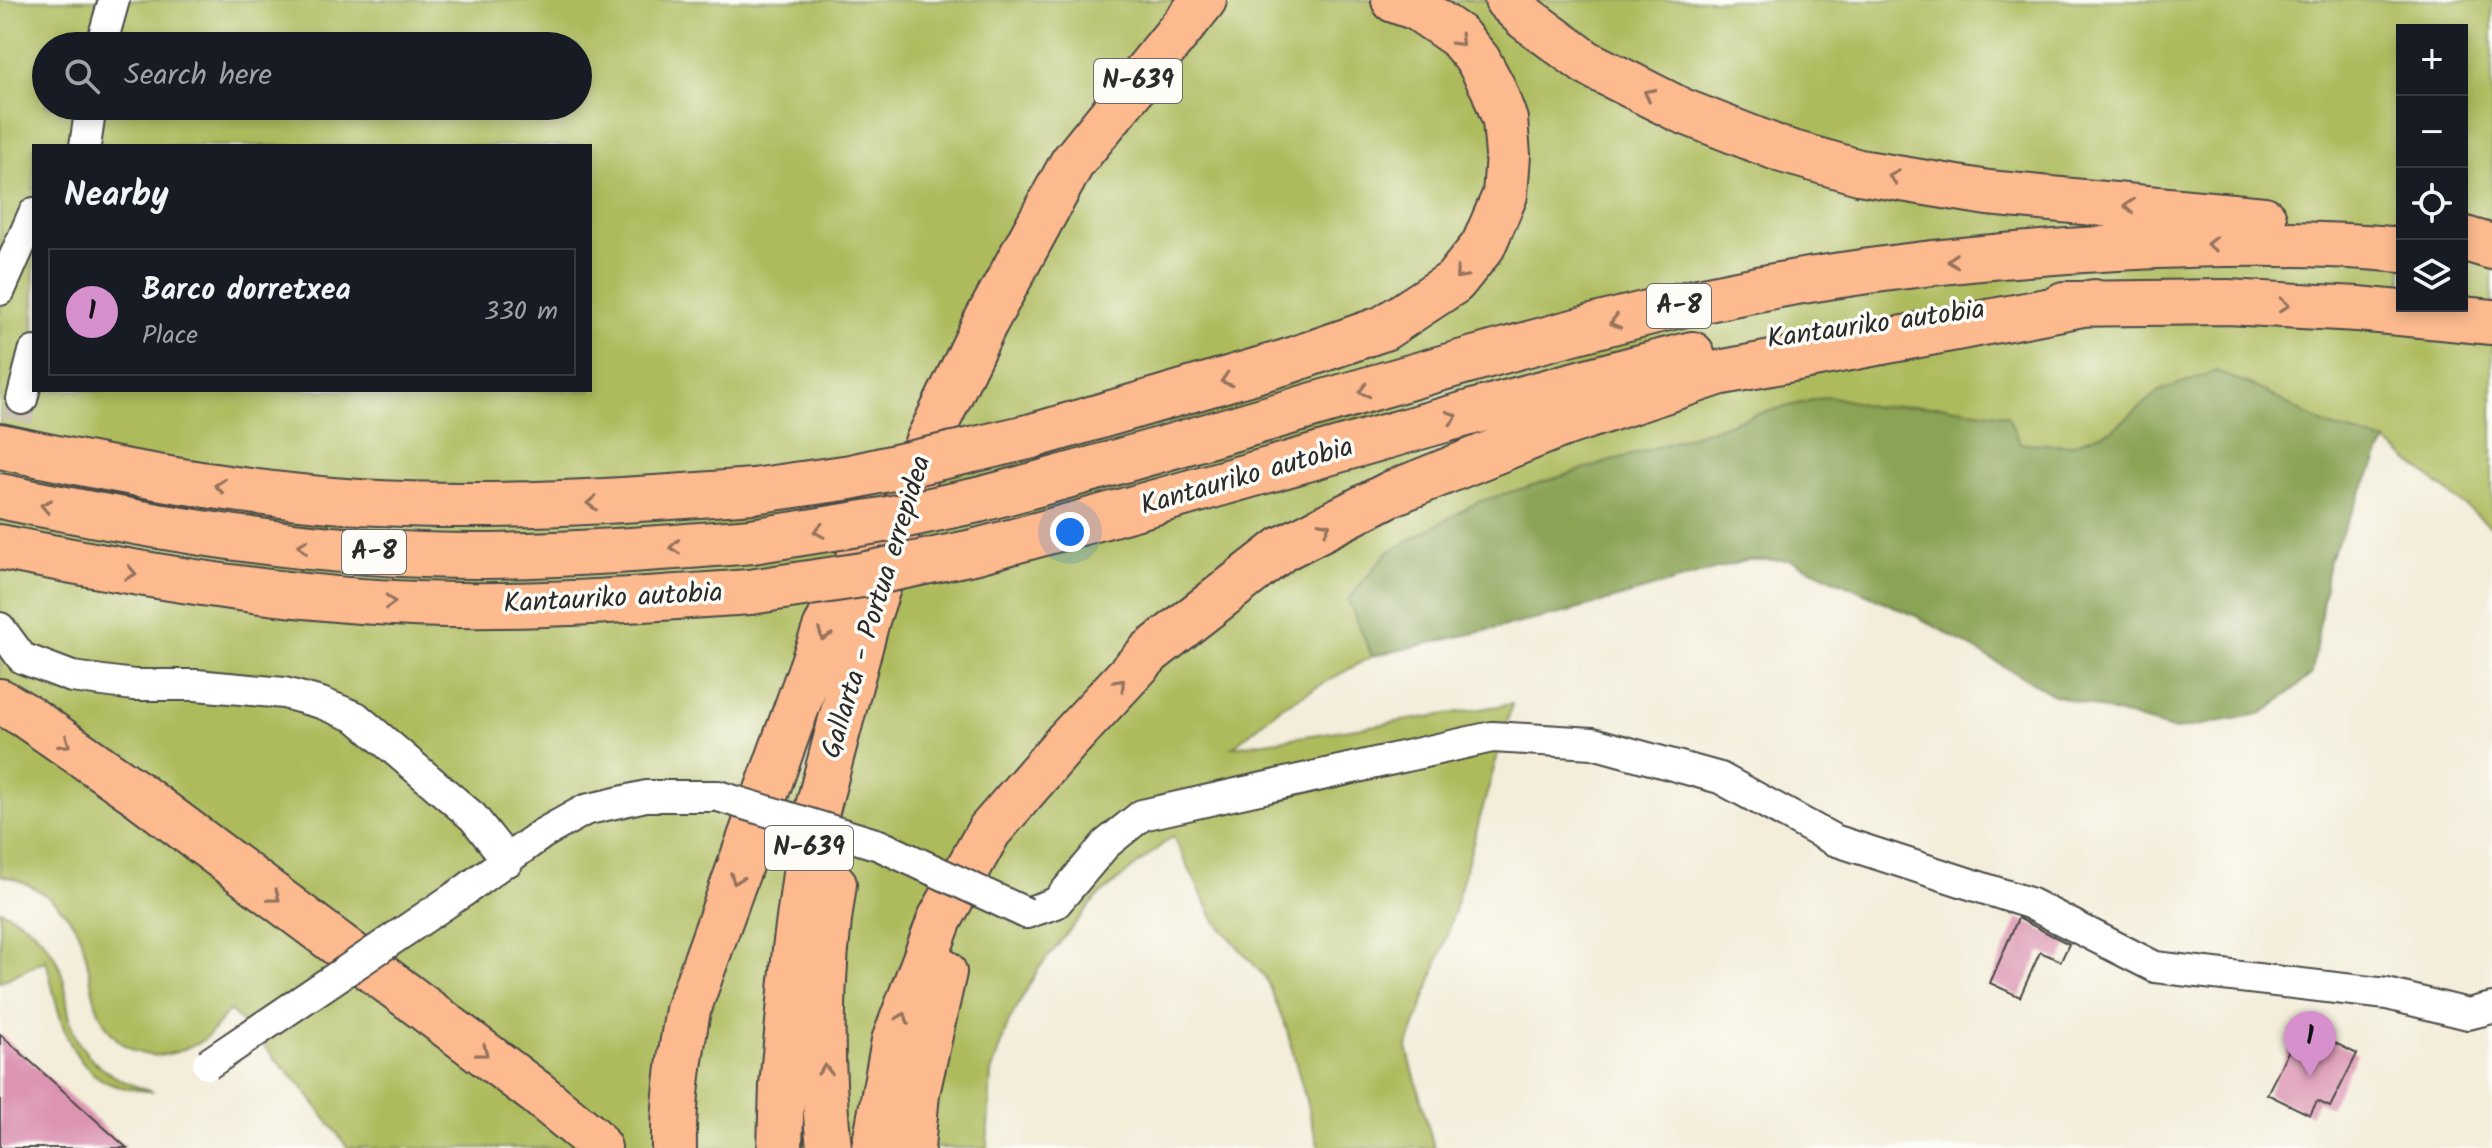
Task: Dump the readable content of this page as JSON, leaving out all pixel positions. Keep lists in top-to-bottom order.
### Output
{
  "streets": {
    "highway": [
      "N-639",
      "A-8",
      "Kantauriko autobia",
      "Gallarta - Portua errepidea"
    ]
  },
  "page": {
    "map_buttons": ["+", "−"],
    "search": "Search here",
    "heading": "Nearby",
    "list": [
      {
        "mark": "1",
        "name": "Barco dorretxea",
        "note": "Place",
        "value": "330 m"
      }
    ],
    "pins": "1"
  }
}
